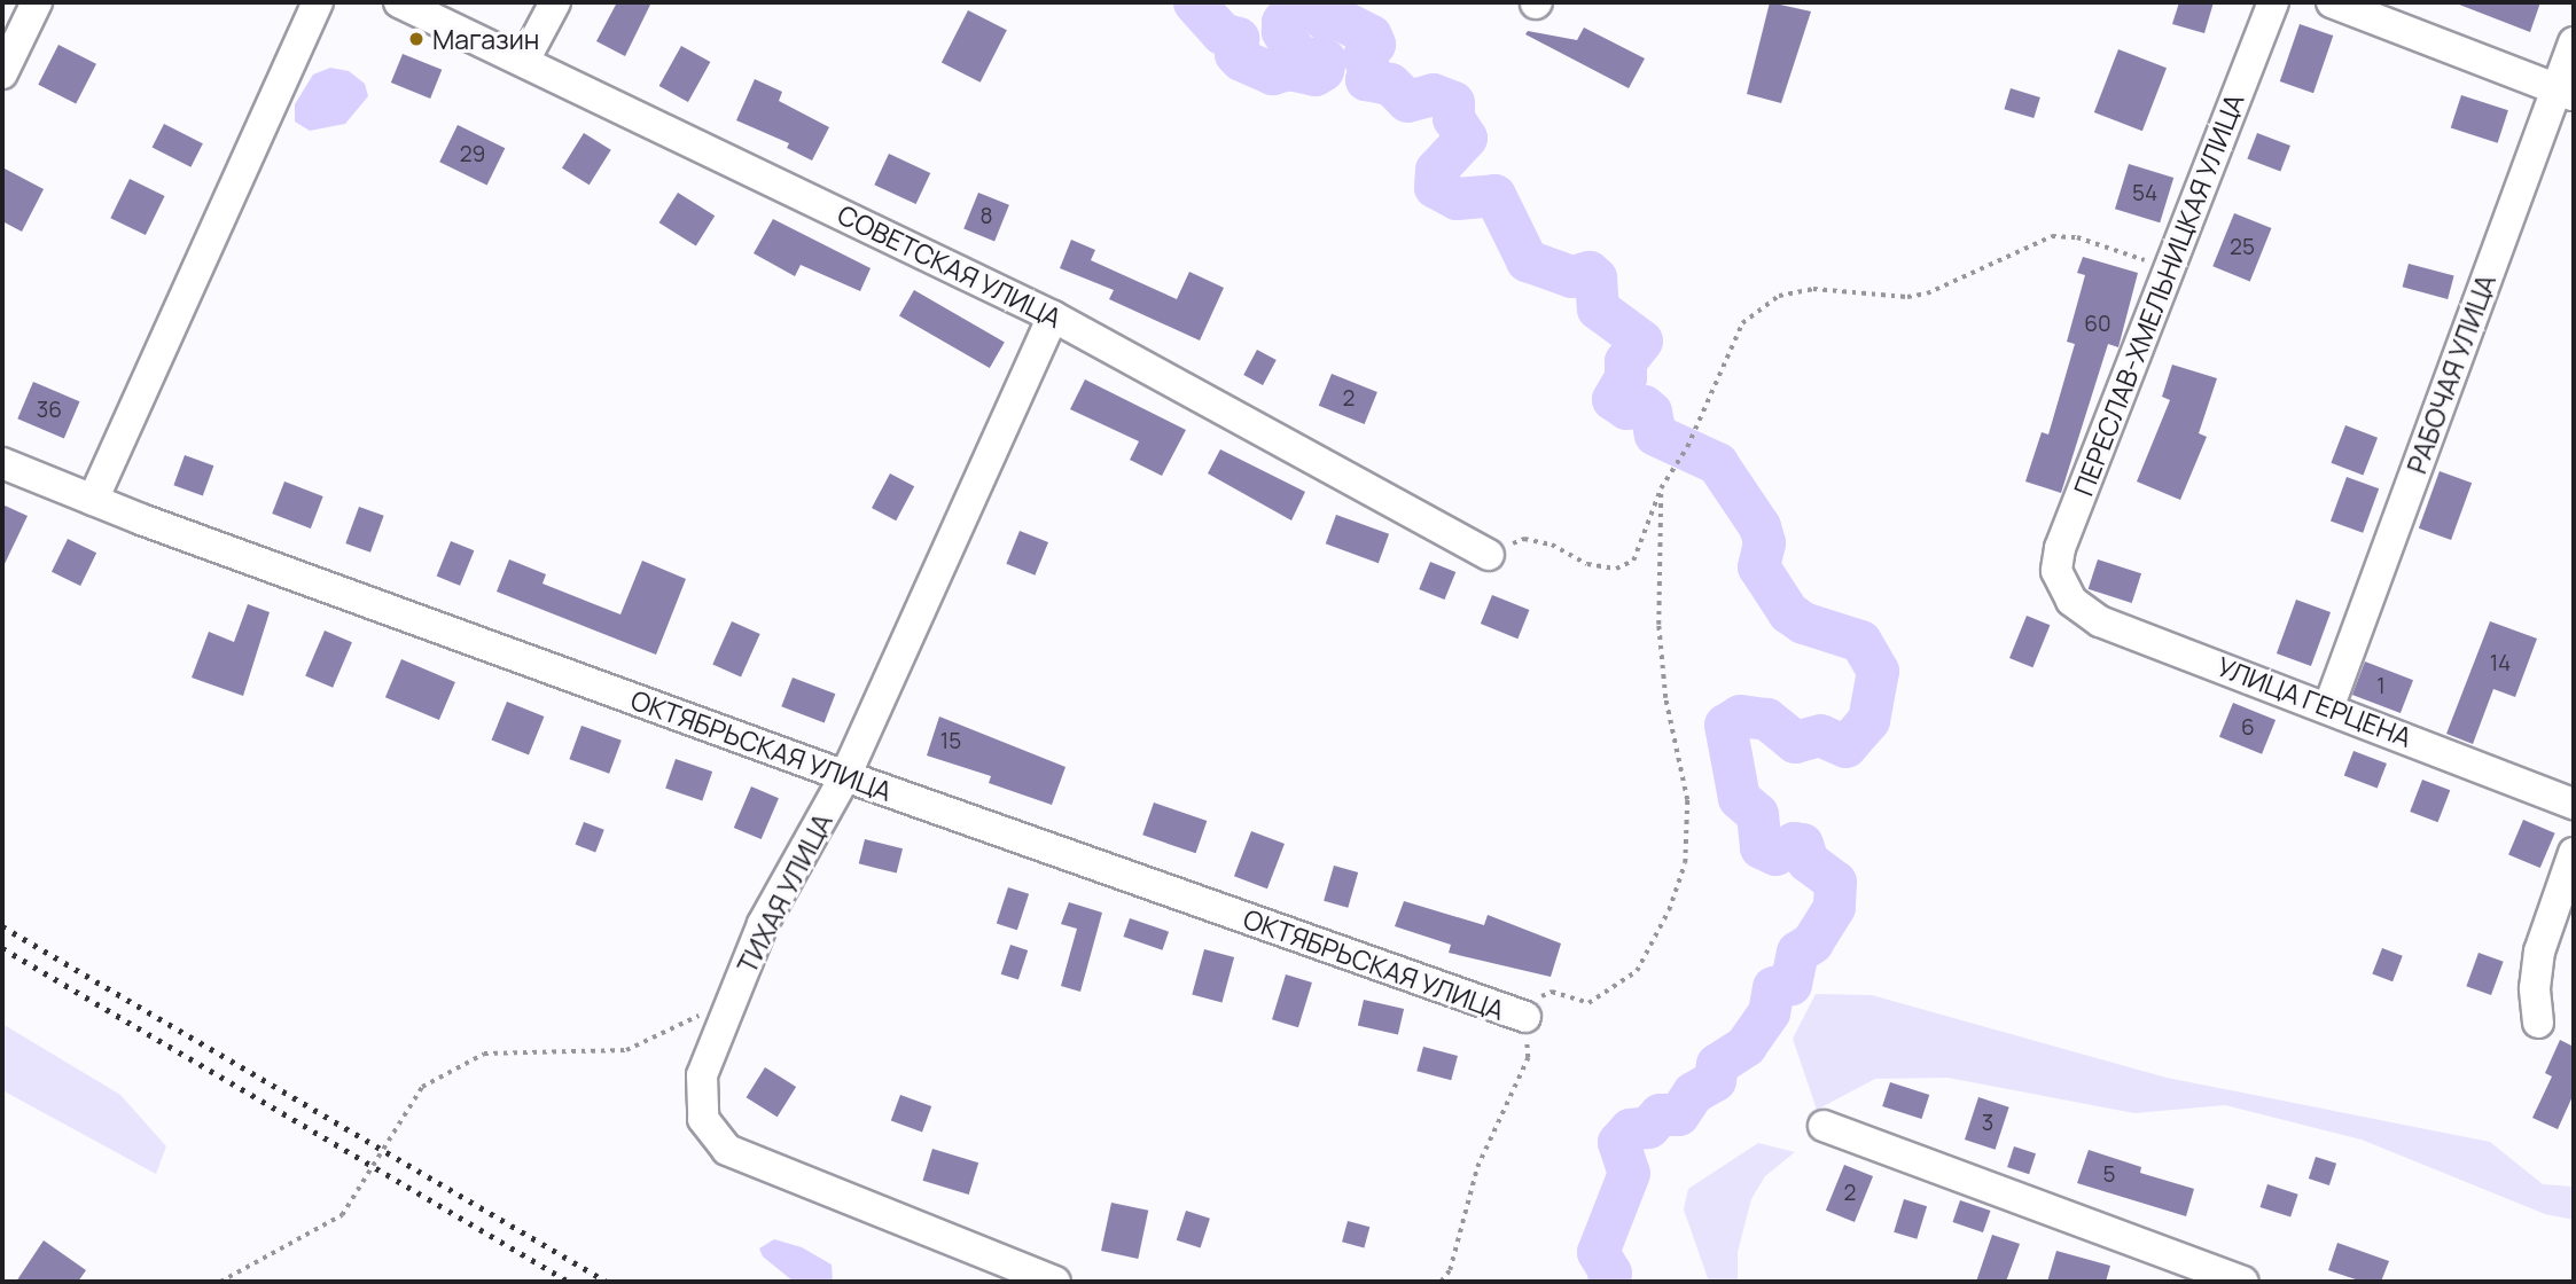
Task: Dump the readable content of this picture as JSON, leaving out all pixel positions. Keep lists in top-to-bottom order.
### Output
{
  "streets": {
    "street": [
      "СОВЕТСКАЯ УЛИЦА",
      "ПЕРЕСЛАВ-ХМЕЛЬНИЦКАЯ УЛИЦА",
      "РАБОЧАЯ УЛИЦА",
      "УЛИЦА ГЕРЦЕНА",
      "ОКТЯБРЬСКАЯ УЛИЦА",
      "ТИХАЯ УЛИЦА"
    ]
  },
  "crossings": [
    ["СОВЕТСКАЯ УЛИЦА", "ТИХАЯ УЛИЦА"],
    ["ПЕРЕСЛАВ-ХМЕЛЬНИЦКАЯ УЛИЦА", "УЛИЦА ГЕРЦЕНА"],
    ["РАБОЧАЯ УЛИЦА", "УЛИЦА ГЕРЦЕНА"],
    ["ОКТЯБРЬСКАЯ УЛИЦА", "ТИХАЯ УЛИЦА"]
  ],
  "places": ["Магазин"],
  "house_numbers": [
    "29",
    "54",
    "8",
    "25",
    "60",
    "2",
    "36",
    "14",
    "1",
    "6",
    "15",
    "3",
    "5",
    "2"
  ]
}
